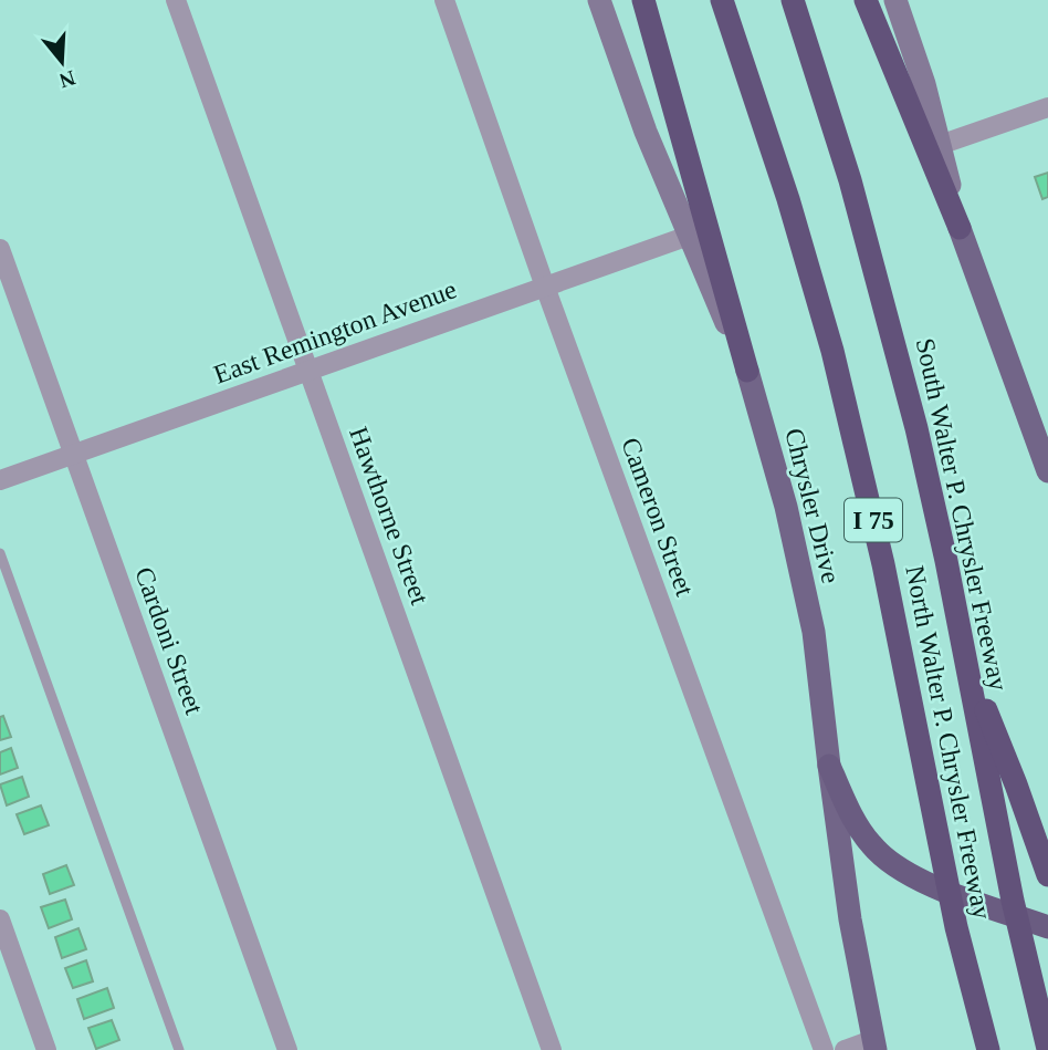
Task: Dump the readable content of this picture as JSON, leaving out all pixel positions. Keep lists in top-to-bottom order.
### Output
{
  "streets": {
    "highway": ["South Walter P. Chrysler Freeway", "I 75", "North Walter P. Chrysler Freeway"],
    "main road": ["Chrysler Drive"],
    "street": [
      "East Remington Avenue",
      "Hawthorne Street",
      "Cameron Street",
      "Cardoni Street"
    ]
  },
  "crossings": [
    ["East Remington Avenue", "Chrysler Drive"],
    ["East Remington Avenue", "Hawthorne Street"],
    ["East Remington Avenue", "Cameron Street"],
    ["East Remington Avenue", "Cardoni Street"]
  ],
  "north": "bottom"
}
